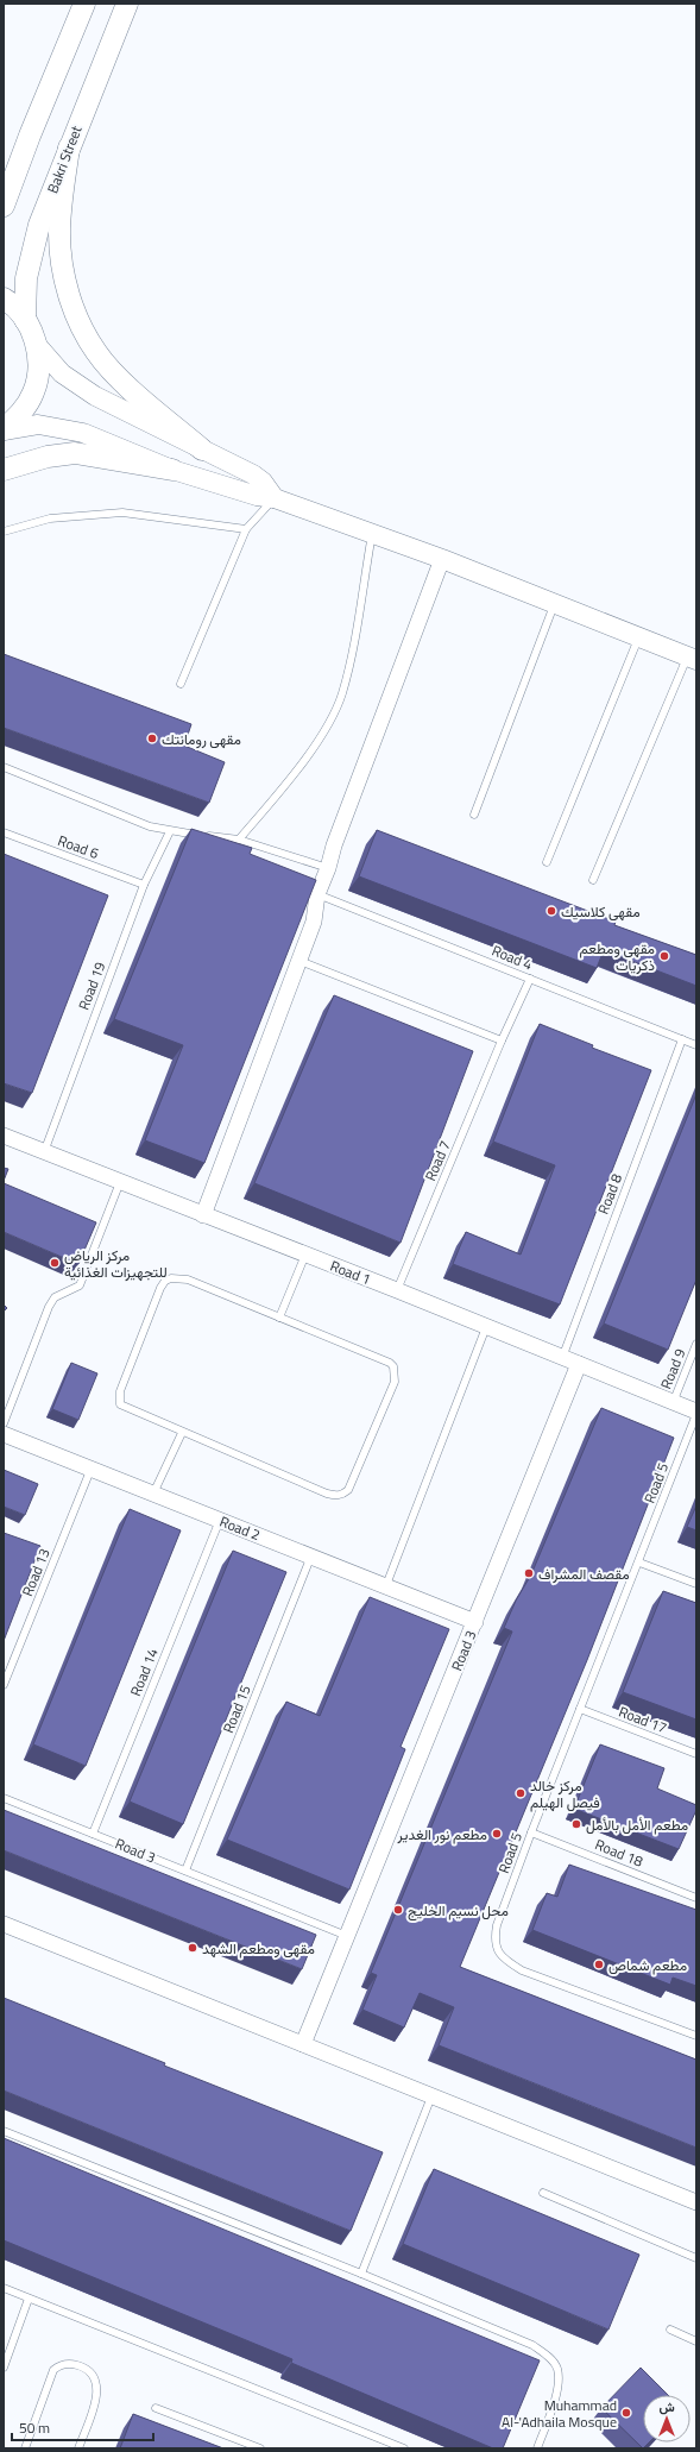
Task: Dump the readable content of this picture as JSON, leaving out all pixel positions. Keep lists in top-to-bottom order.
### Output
{
  "streets": {
    "main road": ["Bakri Street"],
    "street": ["Road 1", "Road 2", "Road 3"],
    "lane": [
      "Road 6",
      "Road 4",
      "Road 19",
      "Road 7",
      "Road 8",
      "Road 9",
      "Road 5",
      "Road 13",
      "Road 14",
      "Road 15",
      "Road 17",
      "Road 18"
    ]
  },
  "crossings": [
    ["Road 6", "Road 19"],
    ["Road 4", "Road 7"],
    ["Road 4", "Road 8"],
    ["Road 19", "Road 1"],
    ["Road 7", "Road 1"],
    ["Road 8", "Road 1"],
    ["Road 1", "Road 9"],
    ["Road 1", "Road 5"],
    ["Road 1", "Road 3"],
    ["Road 5", "Road 17"],
    ["Road 5", "Road 18"],
    ["Road 2", "Road 13"],
    ["Road 2", "Road 3"],
    ["Road 2", "Road 14"],
    ["Road 2", "Road 15"],
    ["Road 3", "Road 14"],
    ["Road 3", "Road 15"]
  ],
  "places": [
    "مقهى رومانتك",
    "مقهى كلاسيك",
    "مقهى ومطعم ذكريات",
    "مركز الرياض للتجهيزات الغذائية",
    "مقصف المشراف",
    "مركز خالد فيصل الهيلم",
    "مطعم الأمل بالأمل",
    "مطعم نور الغدير",
    "محل نسيم الخليج",
    "مقهى ومطعم الشهد",
    "مطعم شماص",
    "Muhammad Al-'Adhaila Mosque"
  ],
  "scale_bar": "50 m",
  "north": "top"
}
